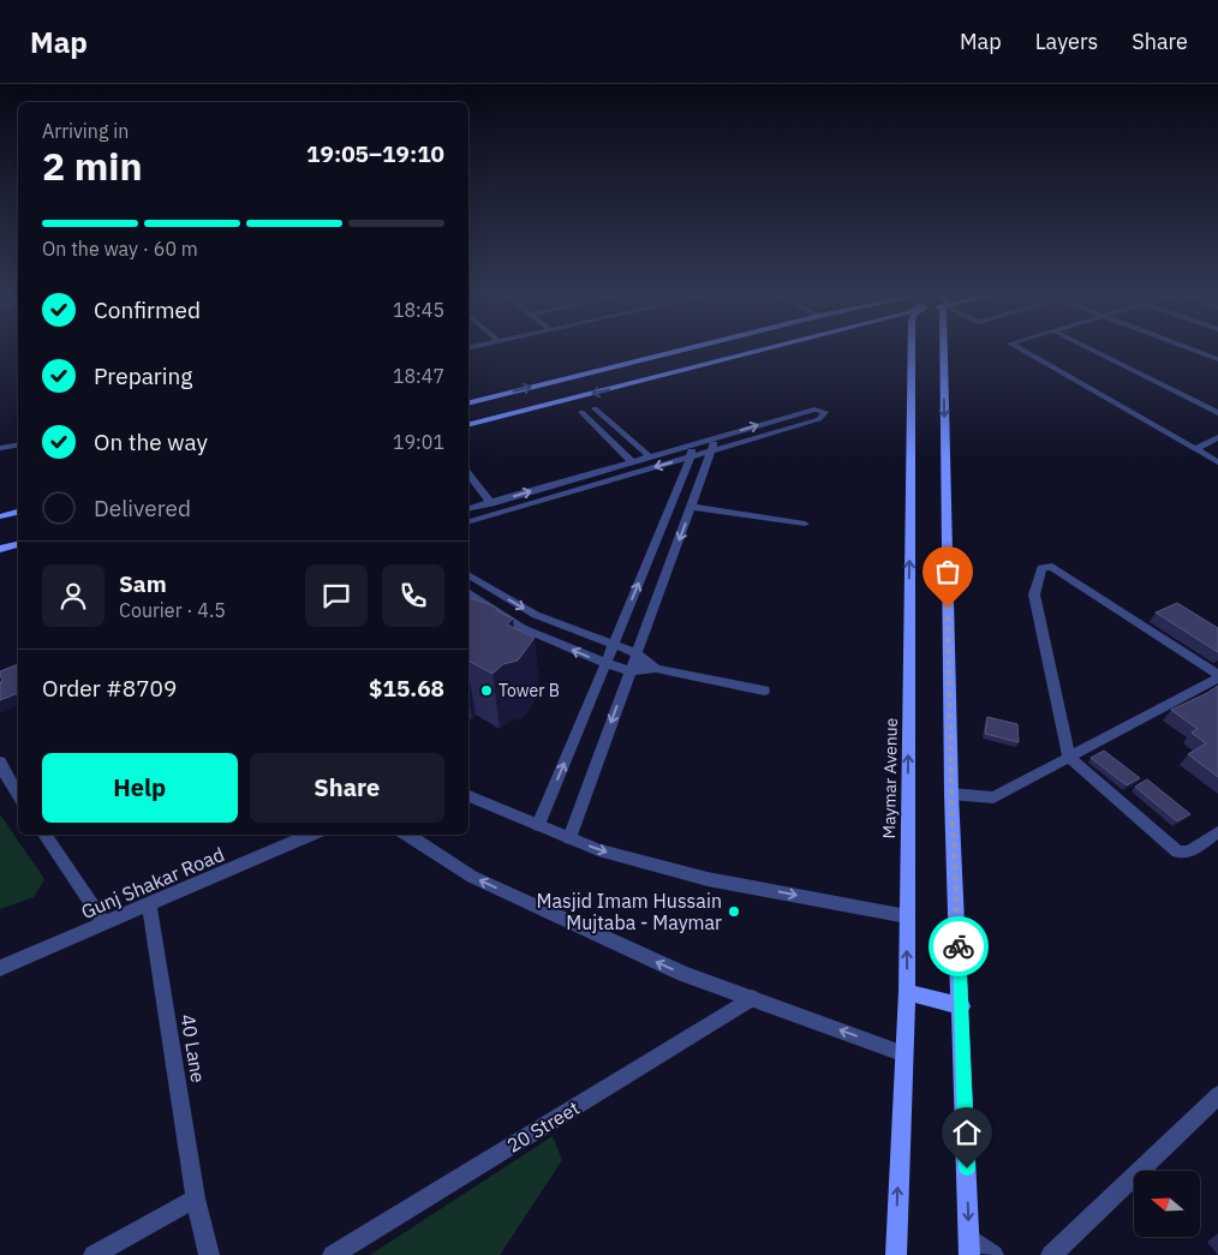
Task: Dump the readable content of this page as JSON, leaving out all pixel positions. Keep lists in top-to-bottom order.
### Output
{
  "streets": {
    "main road": ["Maymar Avenue"],
    "street": ["Gunj Shakar Road", "40 Lane", "20 Street"]
  },
  "crossings": [
    ["Gunj Shakar Road", "40 Lane"]
  ],
  "places": ["Tower B", "Masjid Imam Hussain Mujtaba - Maymar"],
  "north": "left",
  "page": {
    "header": "Map",
    "nav": ["Map", "Layers", "Share"],
    "heading": ["2 min", "Arriving in", "19:05–19:10"],
    "panel": [
      "Sam",
      "Courier · 4.5",
      "Order #8709",
      "$15.68"
    ],
    "bar": "On the way · 60 m",
    "list": [
      ["Confirmed", "18:45"],
      ["Preparing", "18:47"],
      ["On the way", "19:01"],
      "Delivered"
    ],
    "buttons": ["Help", "Share"]
  }
}
